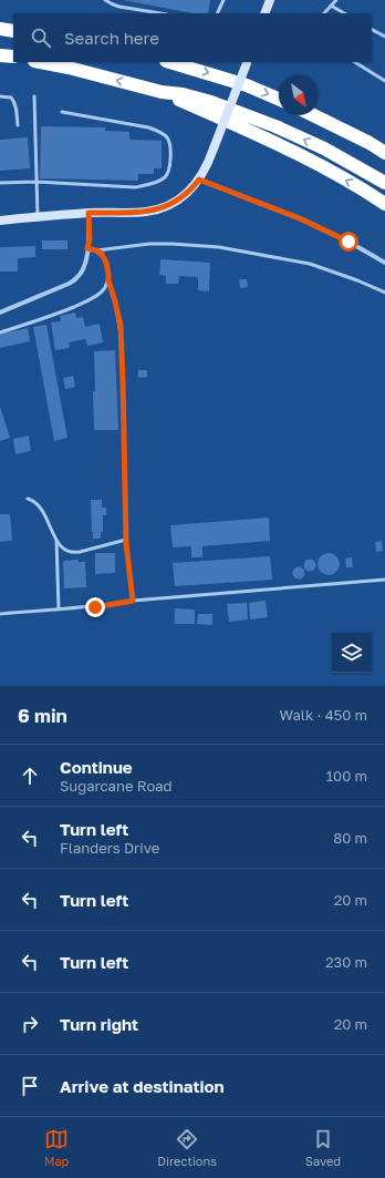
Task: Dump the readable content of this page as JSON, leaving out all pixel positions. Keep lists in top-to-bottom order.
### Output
{
  "north": "bottom right",
  "page": {
    "search": "Search here",
    "heading": ["6 min", "Walk · 450 m"],
    "list": [
      ["Continue", "Sugarcane Road", "100 m"],
      ["Turn left", "Flanders Drive", "80 m"],
      ["Turn left", "20 m"],
      ["Turn left", "230 m"],
      ["Turn right", "20 m"],
      "Arrive at destination"
    ],
    "nav": ["Map", "Directions", "Saved"]
  }
}
